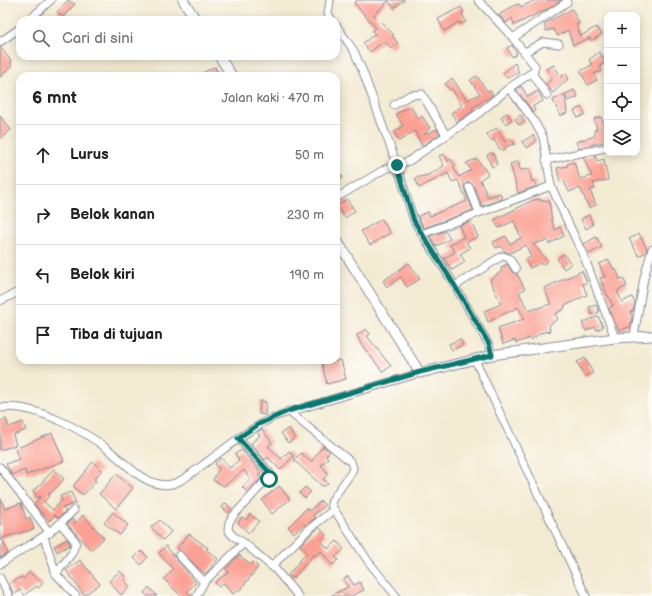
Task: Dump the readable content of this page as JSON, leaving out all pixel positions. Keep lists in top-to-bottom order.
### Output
{
  "page": {
    "map_buttons": ["+", "−"],
    "search": "Cari di sini",
    "heading": ["6 mnt", "Jalan kaki · 470 m"],
    "list": [
      ["Lurus", "50 m"],
      ["Belok kanan", "230 m"],
      ["Belok kiri", "190 m"],
      "Tiba di tujuan"
    ]
  }
}
